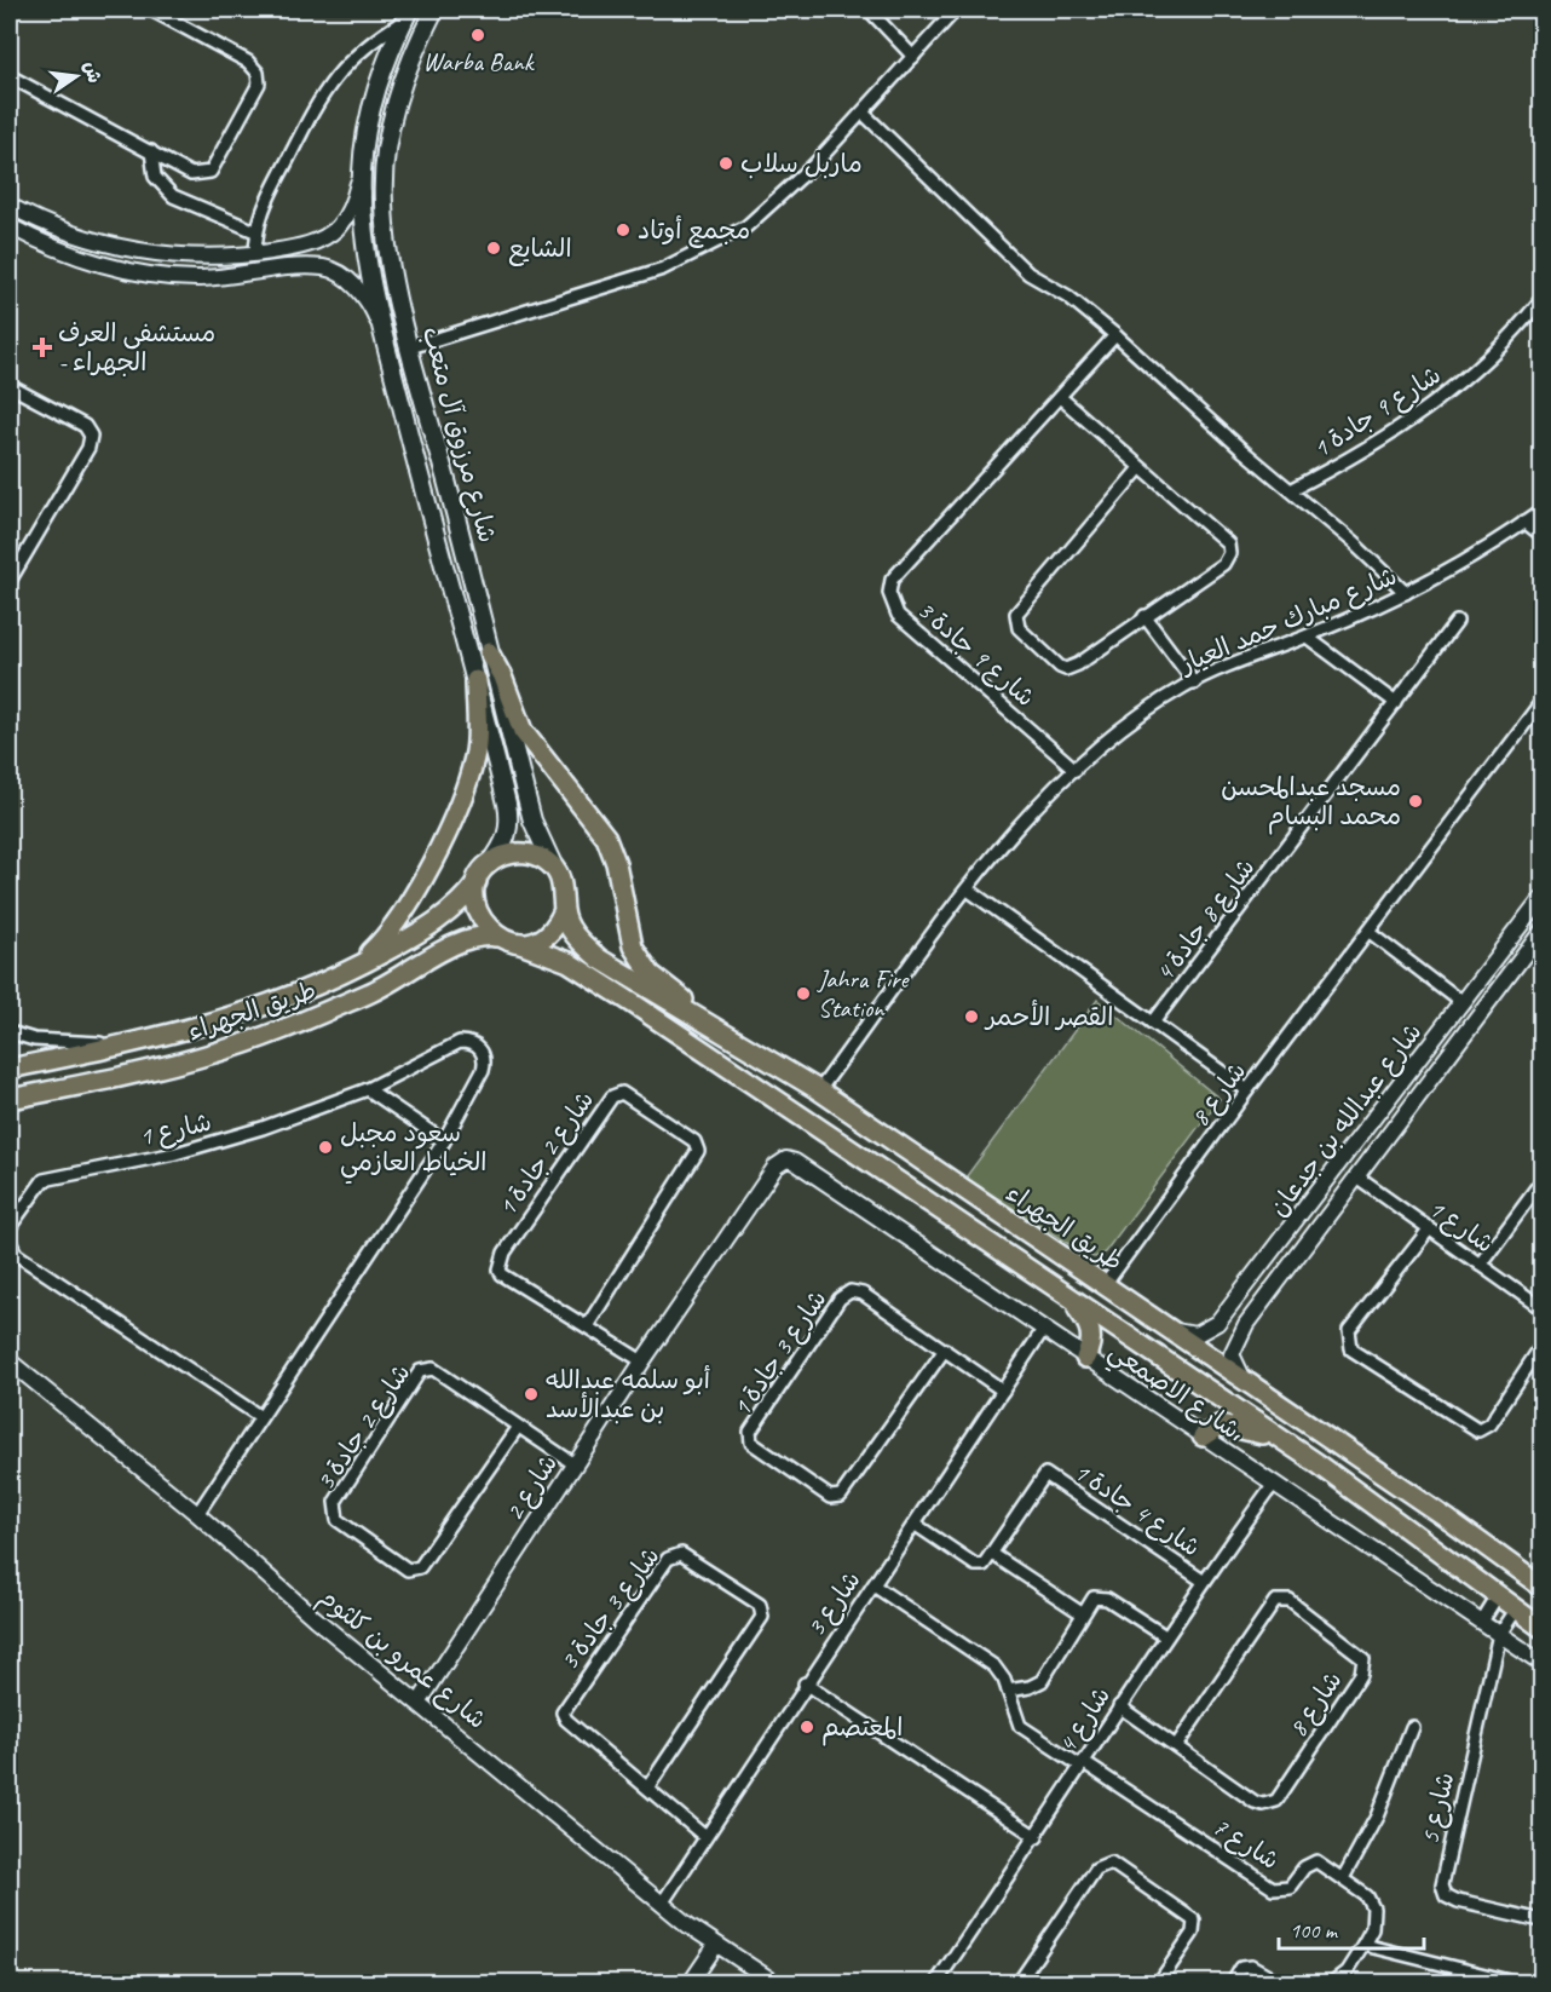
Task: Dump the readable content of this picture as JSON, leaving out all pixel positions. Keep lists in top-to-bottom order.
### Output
{
  "streets": {
    "highway": ["طريق الجهراء"],
    "main road": ["شارع مرزوق آل متعب"],
    "street": [
      "شارع 9 جادة 1",
      "شارع مبارك حمد العيار",
      "شارع 9 جادة 3",
      "شارع 8 جادة 4",
      "شارع 8",
      "شارع عبدالله بن جدعان",
      "شارع 1",
      "شارع 2 جادة 1",
      "شارع 3 جادة 1",
      "شارع الاصمعي،",
      "شارع 2 جادة 3",
      "شارع 2",
      "شارع 4 جادة 1",
      "شارع 3",
      "شارع 3 جادة 3",
      "شارع عمرو بن كلثوم",
      "شارع 4",
      "شارع 5",
      "شارع 7"
    ]
  },
  "crossings": [
    ["شارع مرزوق آل متعب", "طريق الجهراء"],
    ["شارع مبارك حمد العيار", "شارع 9 جادة 3"],
    ["شارع مبارك حمد العيار", "طريق الجهراء"],
    ["طريق الجهراء", "شارع 8"],
    ["طريق الجهراء", "شارع عبدالله بن جدعان"],
    ["شارع 8", "شارع 4"],
    ["شارع عبدالله بن جدعان", "شارع 1"],
    ["شارع 1", "شارع عمرو بن كلثوم"],
    ["شارع 2 جادة 1", "شارع 2"],
    ["شارع 3 جادة 1", "شارع 3"],
    ["شارع الاصمعي،", "شارع 2"],
    ["شارع الاصمعي،", "شارع 3"],
    ["شارع الاصمعي،", "شارع 4"],
    ["شارع الاصمعي،", "شارع 5"],
    ["شارع 2 جادة 3", "شارع 2"],
    ["شارع 2", "شارع عمرو بن كلثوم"],
    ["شارع 4 جادة 1", "شارع 4"],
    ["شارع 3", "شارع 3 جادة 3"],
    ["شارع 3", "شارع عمرو بن كلثوم"],
    ["شارع 4", "شارع 7"]
  ],
  "places": {
    "other": [
      "Warba Bank",
      "ماربل سلاب",
      "مجمع أوتاد",
      "الشايع",
      "مسجد عبدالمحسن محمد البسام",
      "Jahra Fire Station",
      "القصر الأحمر",
      "سعود مجبل الخياط العازمي",
      "أبو سلمه عبدالله بن عبدالأسد",
      "المعتصم"
    ],
    "health": ["مستشفى العرف - الجهراء"]
  },
  "scale_bar": "100 m",
  "north": "right"
}
